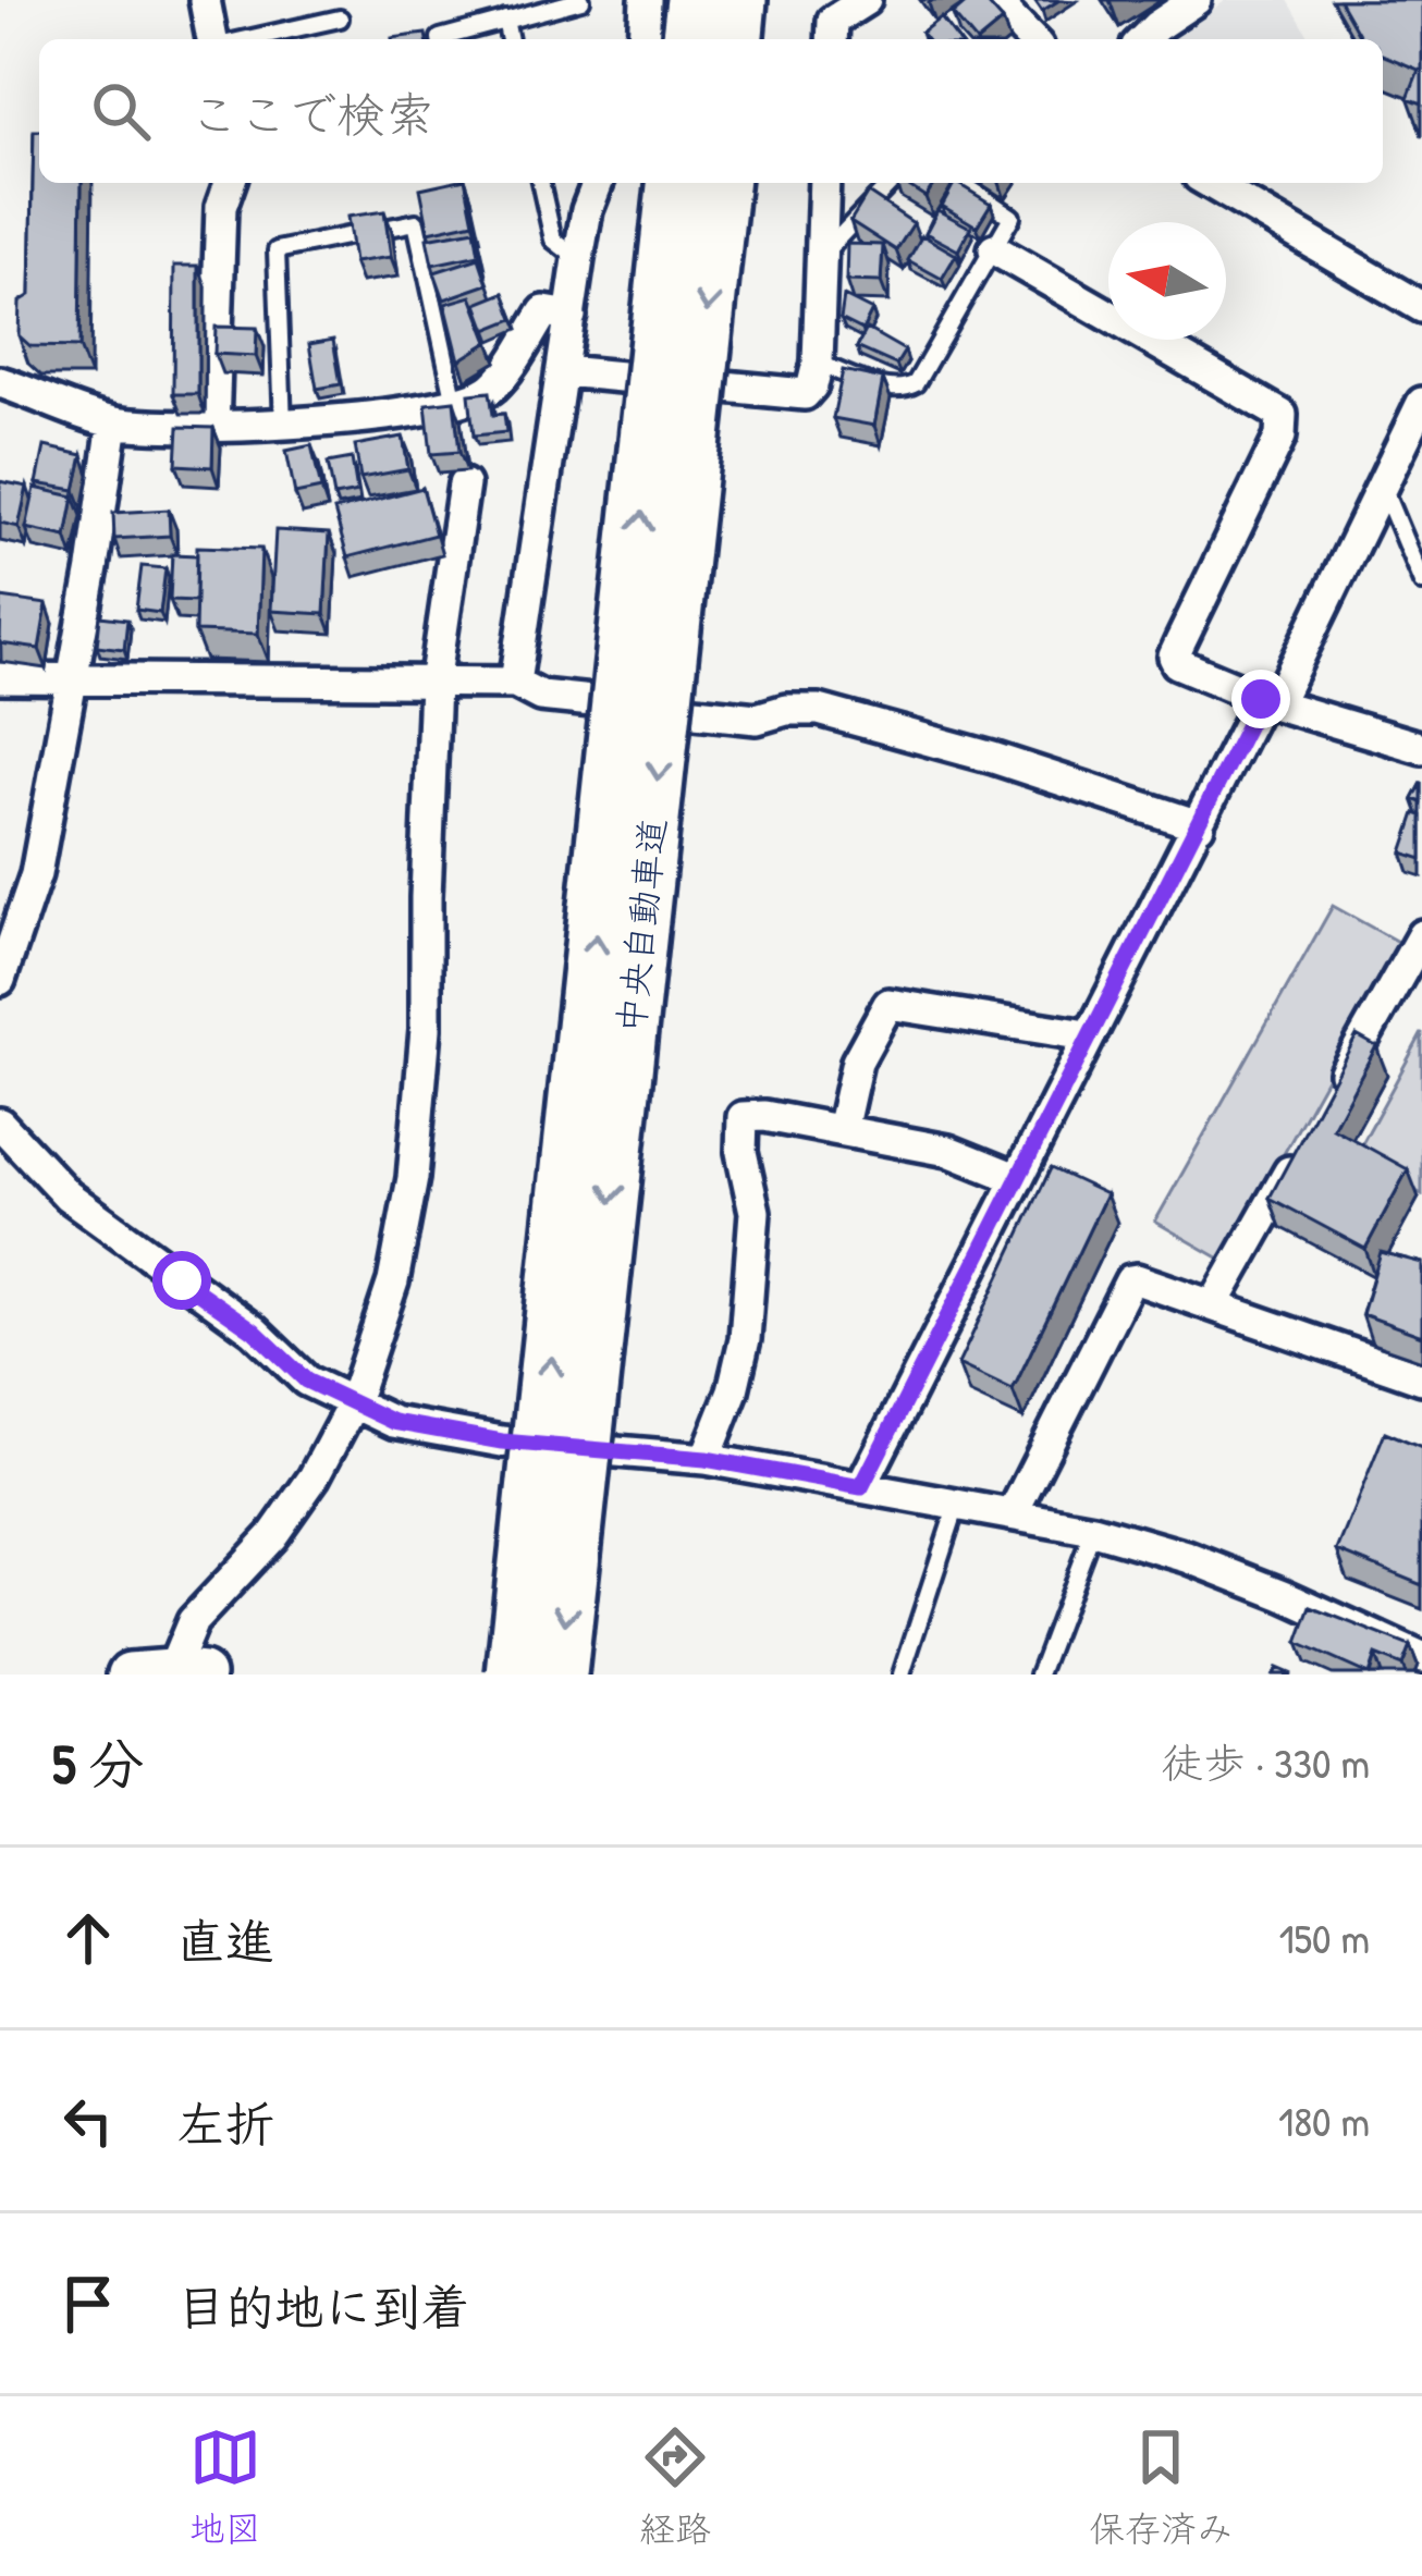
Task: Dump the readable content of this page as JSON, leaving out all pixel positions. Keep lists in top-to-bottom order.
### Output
{
  "streets": {
    "highway": ["中央自動車道"]
  },
  "north": "left",
  "page": {
    "search": "ここで検索",
    "heading": ["5 分", "徒歩 · 330 m"],
    "list": [
      ["直進", "150 m"],
      ["左折", "180 m"],
      "目的地に到着"
    ],
    "nav": ["地図", "経路", "保存済み"]
  }
}
